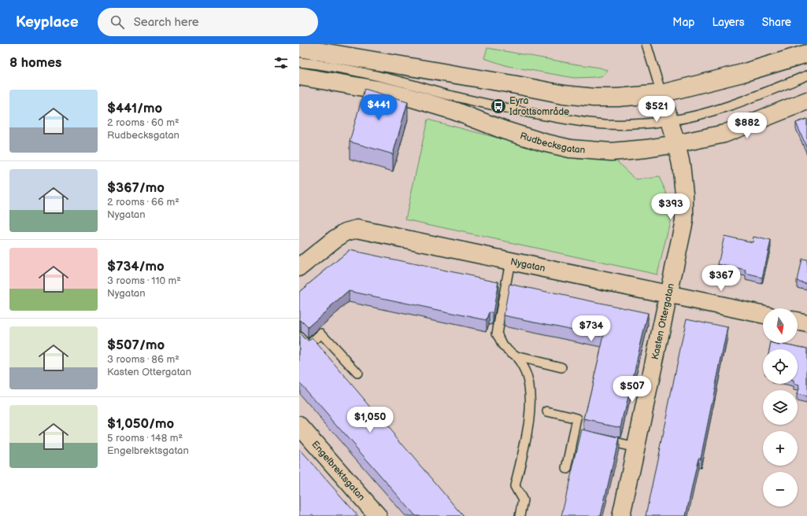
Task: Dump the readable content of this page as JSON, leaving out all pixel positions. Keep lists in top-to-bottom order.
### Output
{
  "streets": {
    "main road": [
      "Rudbecksgatan",
      "Nygatan",
      "Kasten Ottergatan",
      "Engelbrektsgatan"
    ]
  },
  "crossings": [
    ["Rudbecksgatan", "Kasten Ottergatan"],
    ["Nygatan", "Kasten Ottergatan"]
  ],
  "places": {
    "bus stop": ["Eyra Idrottsområde"]
  },
  "north": "bottom",
  "page": {
    "header": "Keyplace",
    "search": "Search here",
    "nav": ["Map", "Layers", "Share"],
    "heading": "8 homes",
    "list": [
      {
        "name": "$441/mo",
        "note": "2 rooms · 60 m² · Rudbecksgatan"
      },
      {
        "name": "$367/mo",
        "note": "2 rooms · 66 m² · Nygatan"
      },
      {
        "name": "$734/mo",
        "note": "3 rooms · 110 m² · Nygatan"
      },
      {
        "name": "$507/mo",
        "note": "3 rooms · 86 m² · Kasten Ottergatan"
      },
      {
        "name": "$1,050/mo",
        "note": "5 rooms · 148 m² · Engelbrektsgatan"
      }
    ],
    "price": [
      "$441",
      "$521",
      "$882",
      "$393",
      "$367",
      "$734",
      "$507",
      "$1,050"
    ],
    "map_buttons": ["+", "−"]
  }
}
